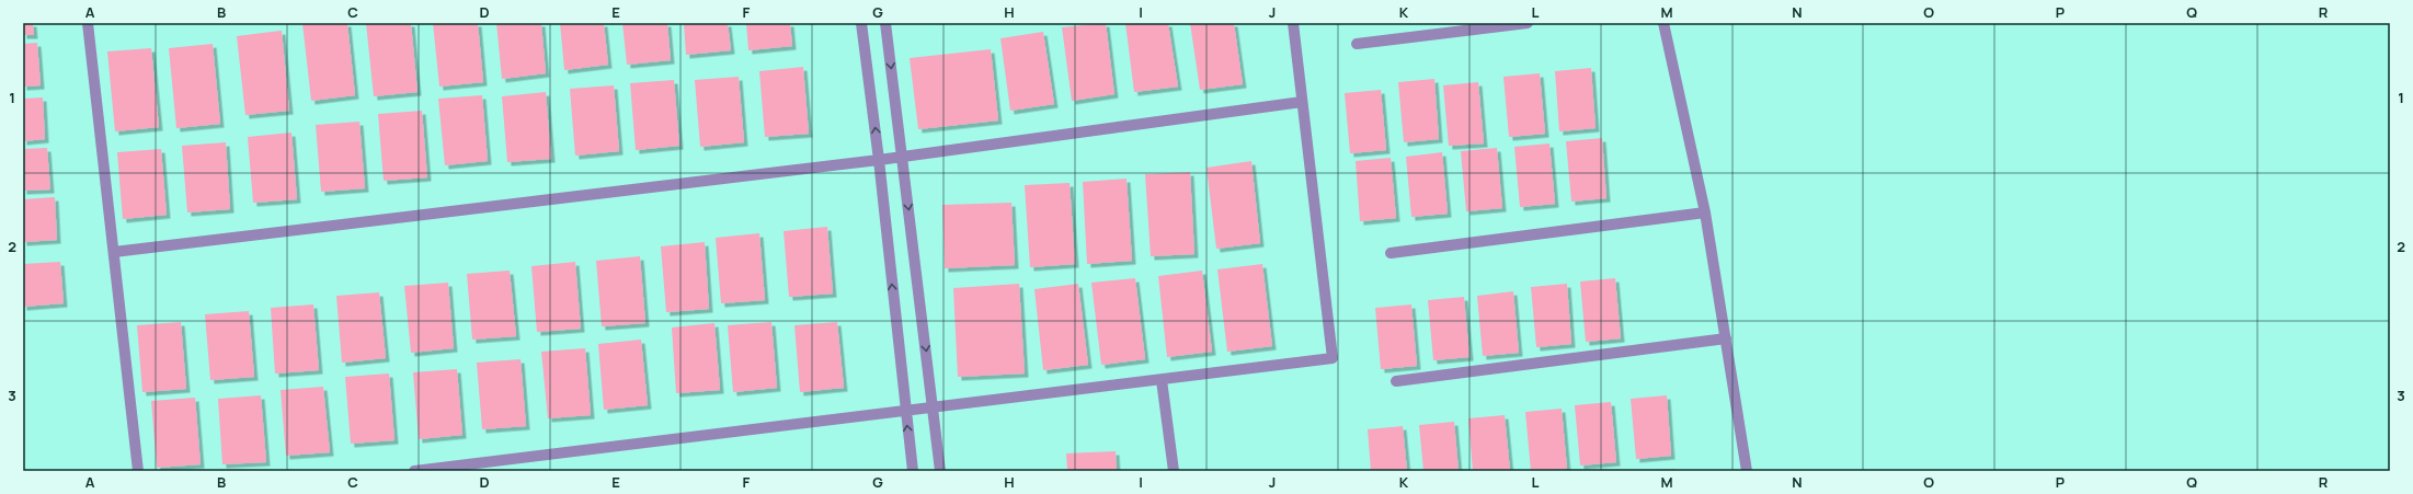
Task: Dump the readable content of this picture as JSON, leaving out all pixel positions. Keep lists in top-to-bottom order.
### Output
{
  "grid": {
    "columns": [
      "A",
      "B",
      "C",
      "D",
      "E",
      "F",
      "G",
      "H",
      "I",
      "J",
      "K",
      "L",
      "M",
      "N",
      "O",
      "P",
      "Q",
      "R"
    ],
    "rows": ["1", "2", "3"]
  }
}
